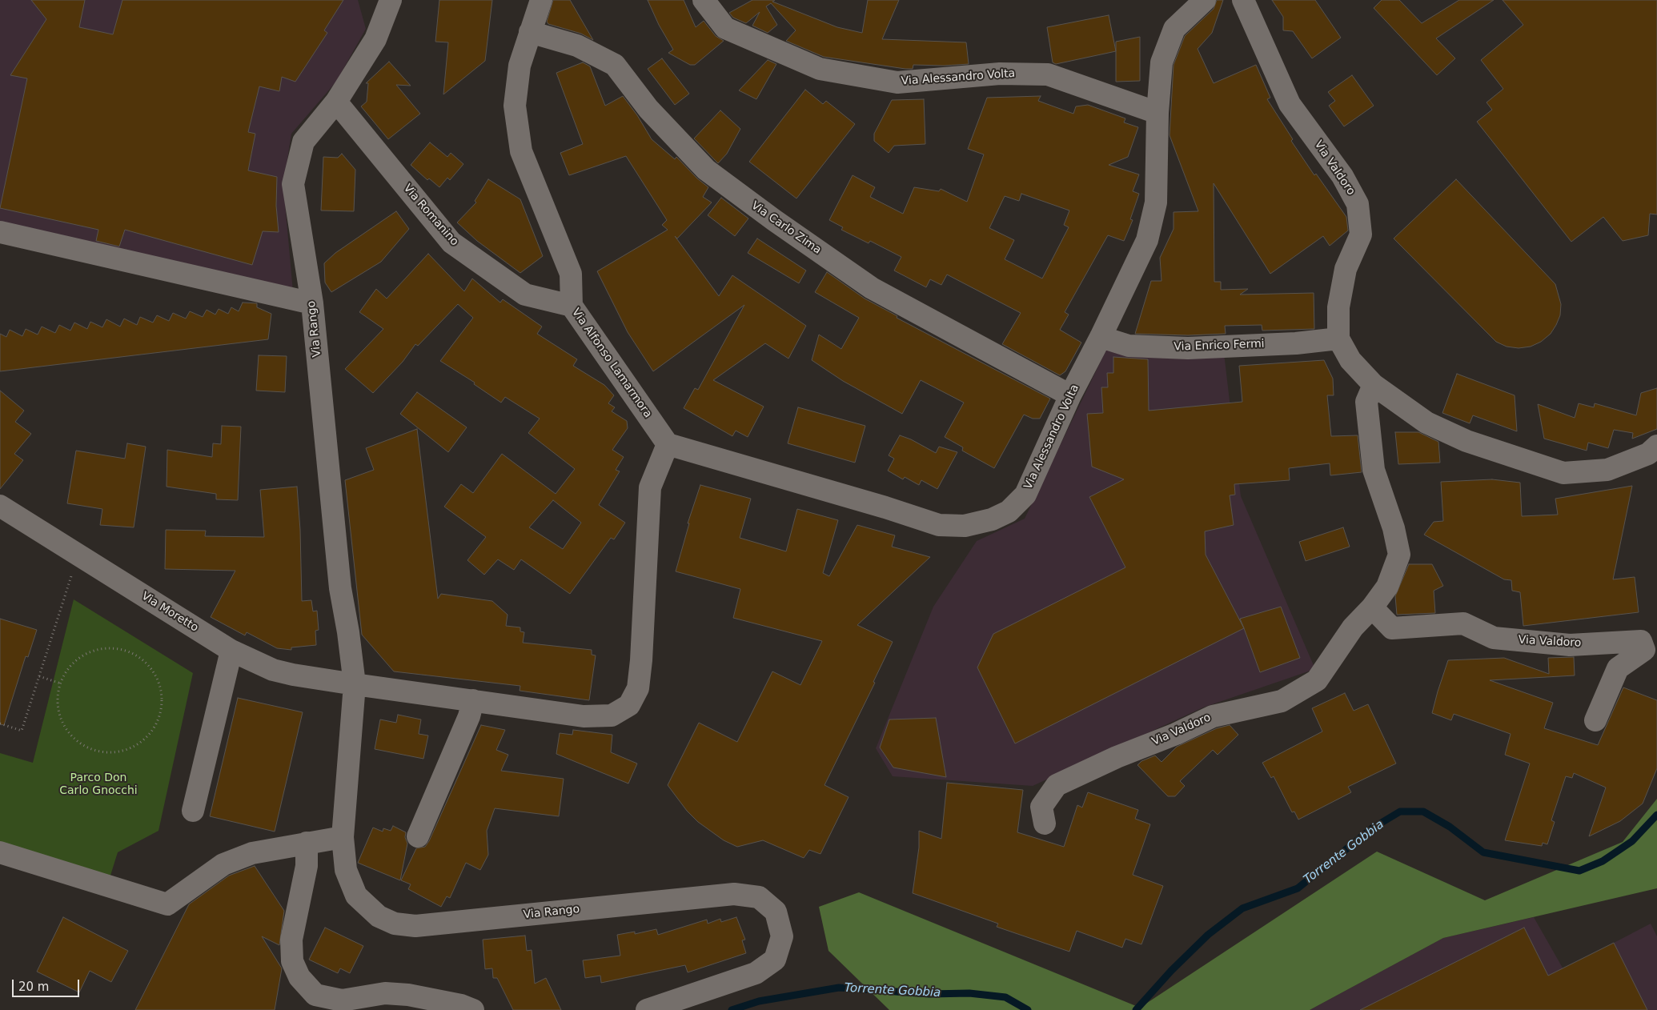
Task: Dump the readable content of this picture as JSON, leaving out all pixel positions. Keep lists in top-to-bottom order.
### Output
{
  "streets": {
    "street": [
      "Via Alessandro Volta",
      "Via Valdoro",
      "Via Romanino",
      "Via Carlo Zima",
      "Via Rango",
      "Via Enrico Fermi",
      "Via Alfonso Lamarmora",
      "Via Moretto"
    ]
  },
  "crossings": [
    ["Via Alessandro Volta", "Via Carlo Zima"],
    ["Via Alessandro Volta", "Via Enrico Fermi"],
    ["Via Alessandro Volta", "Via Alfonso Lamarmora"],
    ["Via Valdoro", "Via Enrico Fermi"],
    ["Via Romanino", "Via Rango"],
    ["Via Romanino", "Via Alfonso Lamarmora"],
    ["Via Carlo Zima", "Via Alfonso Lamarmora"],
    ["Via Rango", "Via Moretto"]
  ],
  "water": ["Torrente Gobbia"],
  "parks": ["Parco Don Carlo Gnocchi"],
  "scale_bar": "20 m"
}
